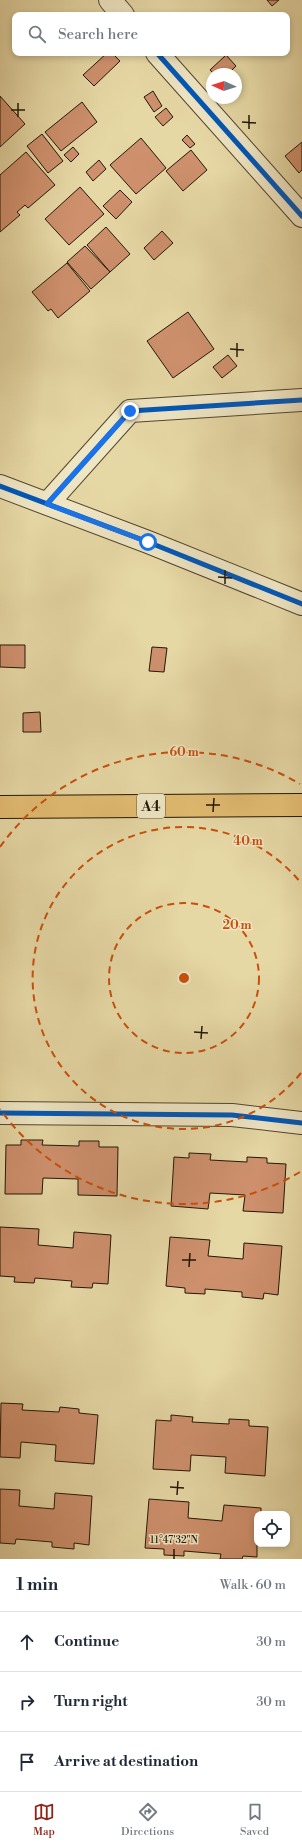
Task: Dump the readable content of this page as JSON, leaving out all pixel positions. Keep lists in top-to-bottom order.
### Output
{
  "streets": {
    "highway": ["A4"]
  },
  "north": "left",
  "page": {
    "search": "Search here",
    "heading": ["1 min", "Walk · 60 m"],
    "list": [
      ["Continue", "30 m"],
      ["Turn right", "30 m"],
      "Arrive at destination"
    ],
    "nav": ["Map", "Directions", "Saved"]
  },
  "coordinates": ["11°47'32\"N"],
  "rings": ["60 m", "40 m", "20 m"]
}
